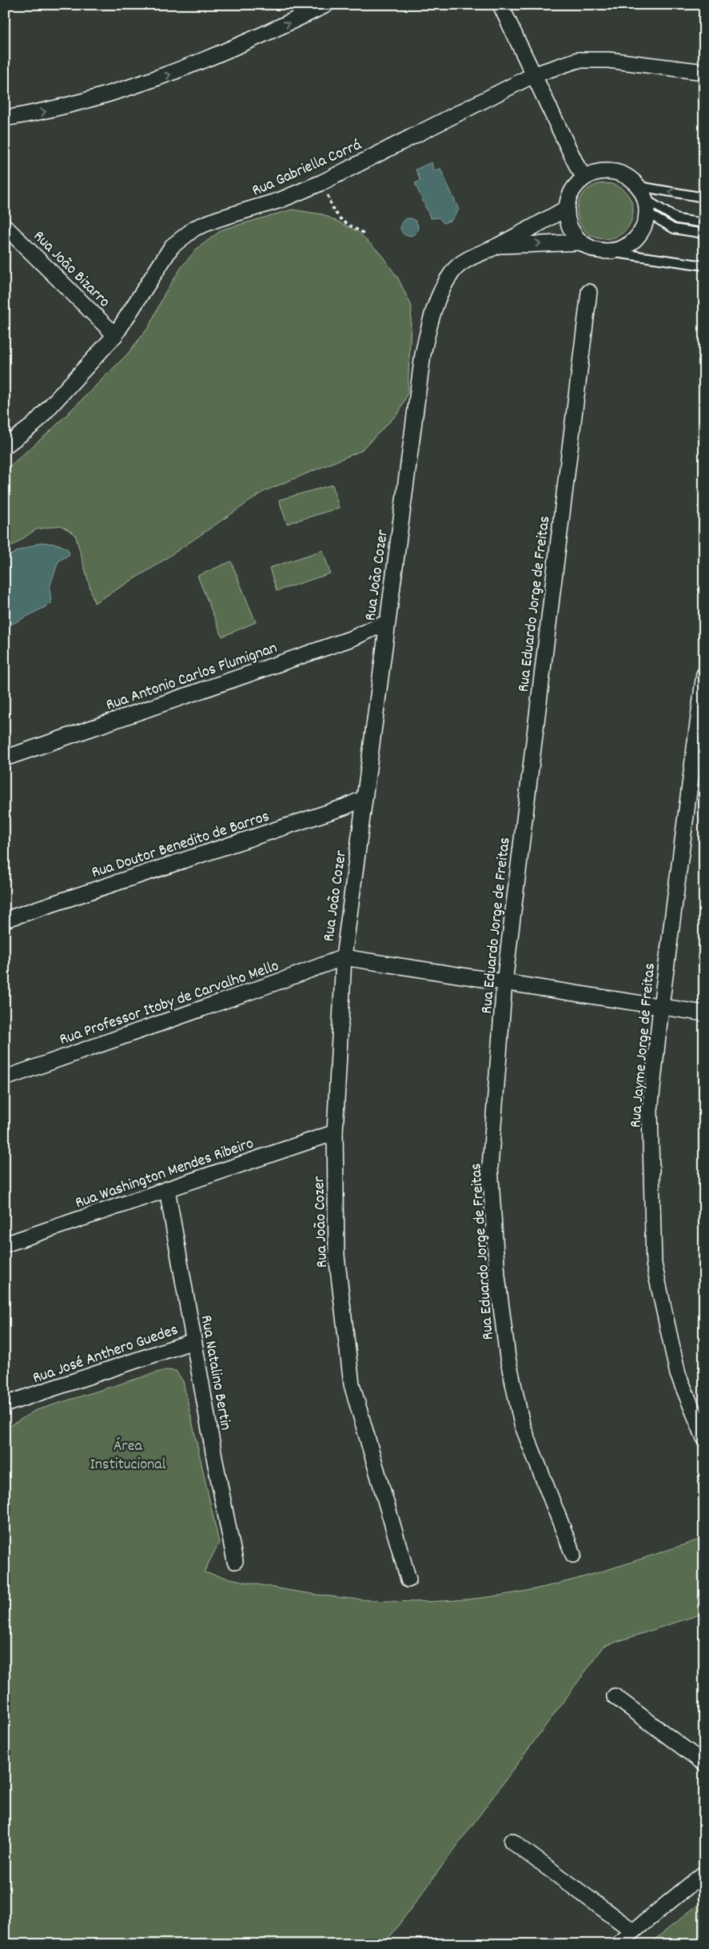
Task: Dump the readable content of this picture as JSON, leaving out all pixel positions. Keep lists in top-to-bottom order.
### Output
{
  "streets": {
    "street": [
      "Rua Gabriella Corrá",
      "Rua João Bizarro",
      "Rua João Cozer",
      "Rua Eduardo Jorge de Freitas",
      "Rua Antonio Carlos Flumignan",
      "Rua Doutor Benedito de Barros",
      "Rua Professor Itoby de Carvalho Mello",
      "Rua Jayme Jorge de Freitas",
      "Rua Washington Mendes Ribeiro",
      "Rua José Anthero Guedes",
      "Rua Natalino Bertin"
    ]
  },
  "crossings": [
    ["Rua Gabriella Corrá", "Rua João Bizarro"],
    ["Rua João Cozer", "Rua Antonio Carlos Flumignan"],
    ["Rua João Cozer", "Rua Doutor Benedito de Barros"],
    ["Rua João Cozer", "Rua Professor Itoby de Carvalho Mello"],
    ["Rua João Cozer", "Rua Washington Mendes Ribeiro"],
    ["Rua Washington Mendes Ribeiro", "Rua Natalino Bertin"],
    ["Rua José Anthero Guedes", "Rua Natalino Bertin"]
  ],
  "parks": ["Área Institucional"]
}
